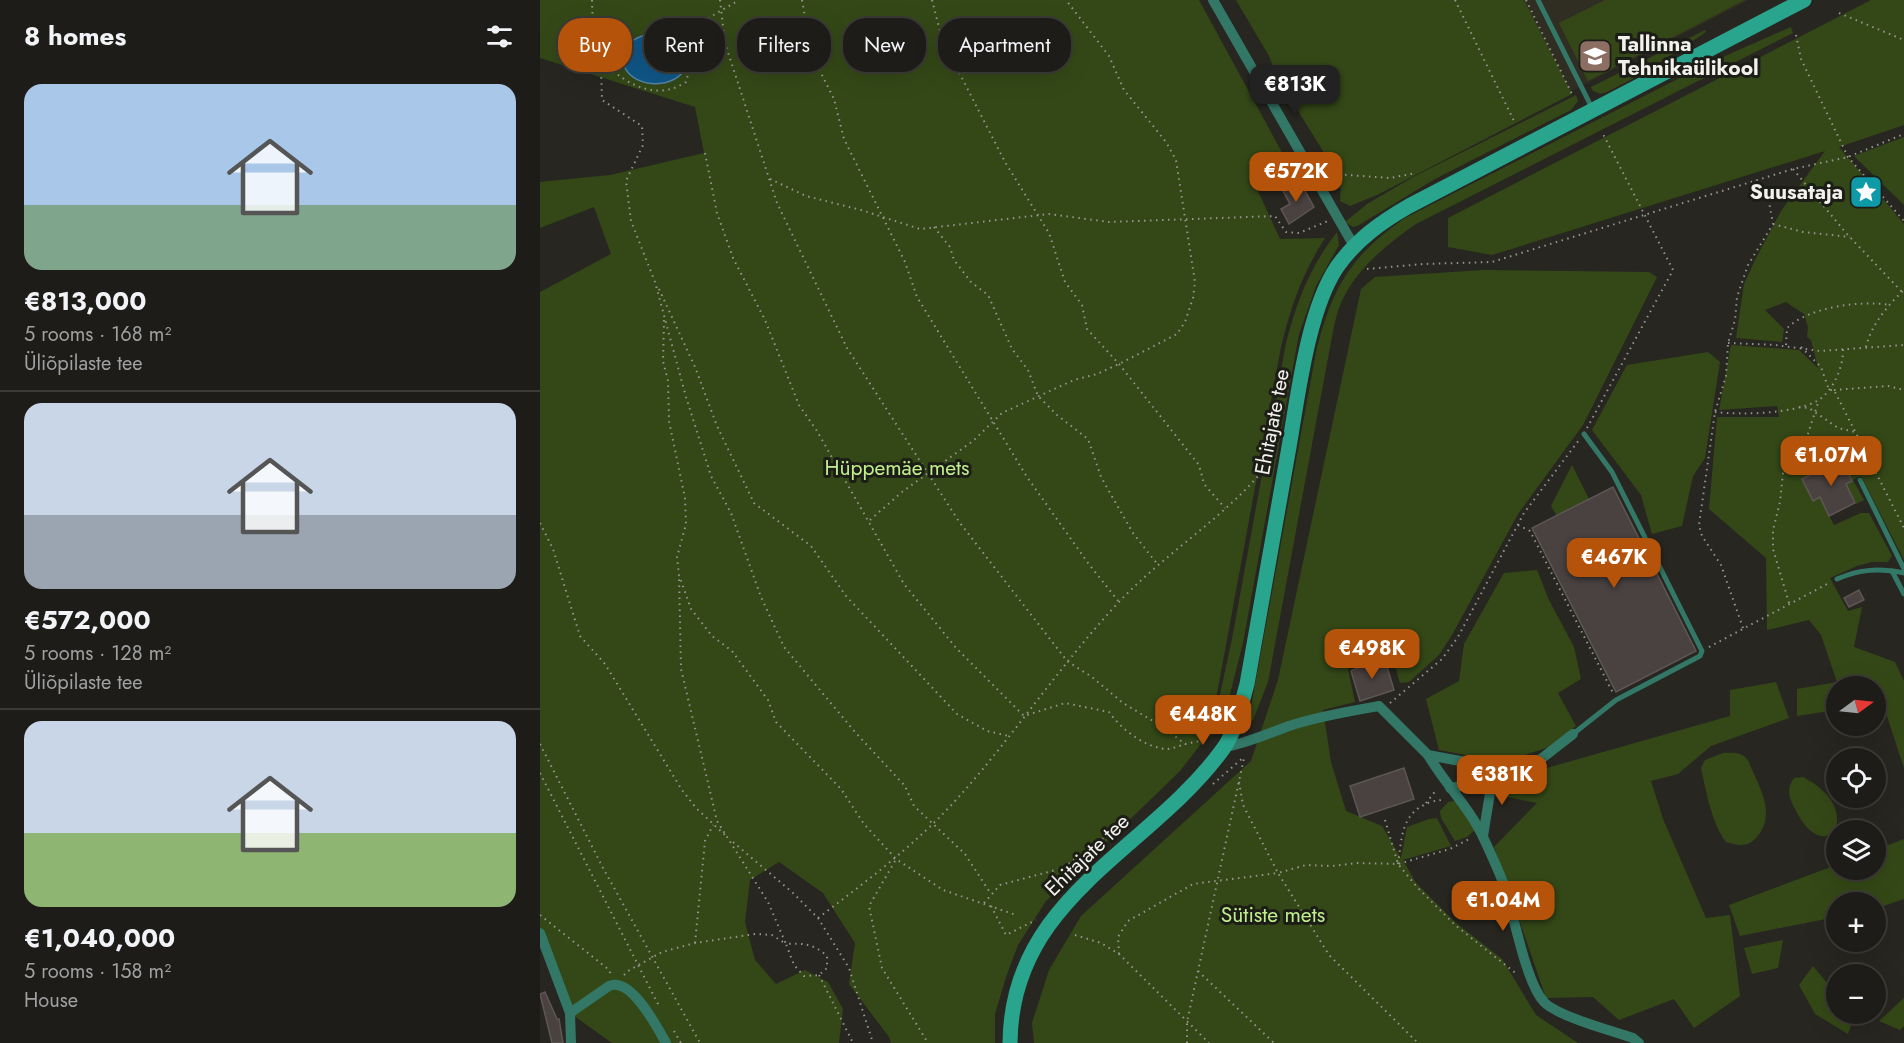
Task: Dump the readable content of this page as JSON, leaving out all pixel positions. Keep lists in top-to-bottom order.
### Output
{
  "streets": {
    "main road": ["Ehitajate tee"]
  },
  "parks": ["Hüppemäe mets", "Sütiste mets"],
  "places": {
    "school or university": ["Tallinna Tehnikaülikool"],
    "place": ["Suusataja"]
  },
  "north": "right",
  "page": {
    "heading": "8 homes",
    "chip": [
      "Buy",
      "Rent",
      "Filters",
      "New",
      "Apartment"
    ],
    "price": [
      "€813K",
      "€572K",
      "€1.07M",
      "€467K",
      "€498K",
      "€448K",
      "€381K",
      "€1.04M"
    ],
    "list": [
      {
        "name": "€813,000",
        "note": "5 rooms · 168 m² · Üliõpilaste tee"
      },
      {
        "name": "€572,000",
        "note": "5 rooms · 128 m² · Üliõpilaste tee"
      },
      {
        "name": "€1,040,000",
        "note": "5 rooms · 158 m² · House"
      }
    ],
    "map_buttons": ["+", "−"]
  }
}
